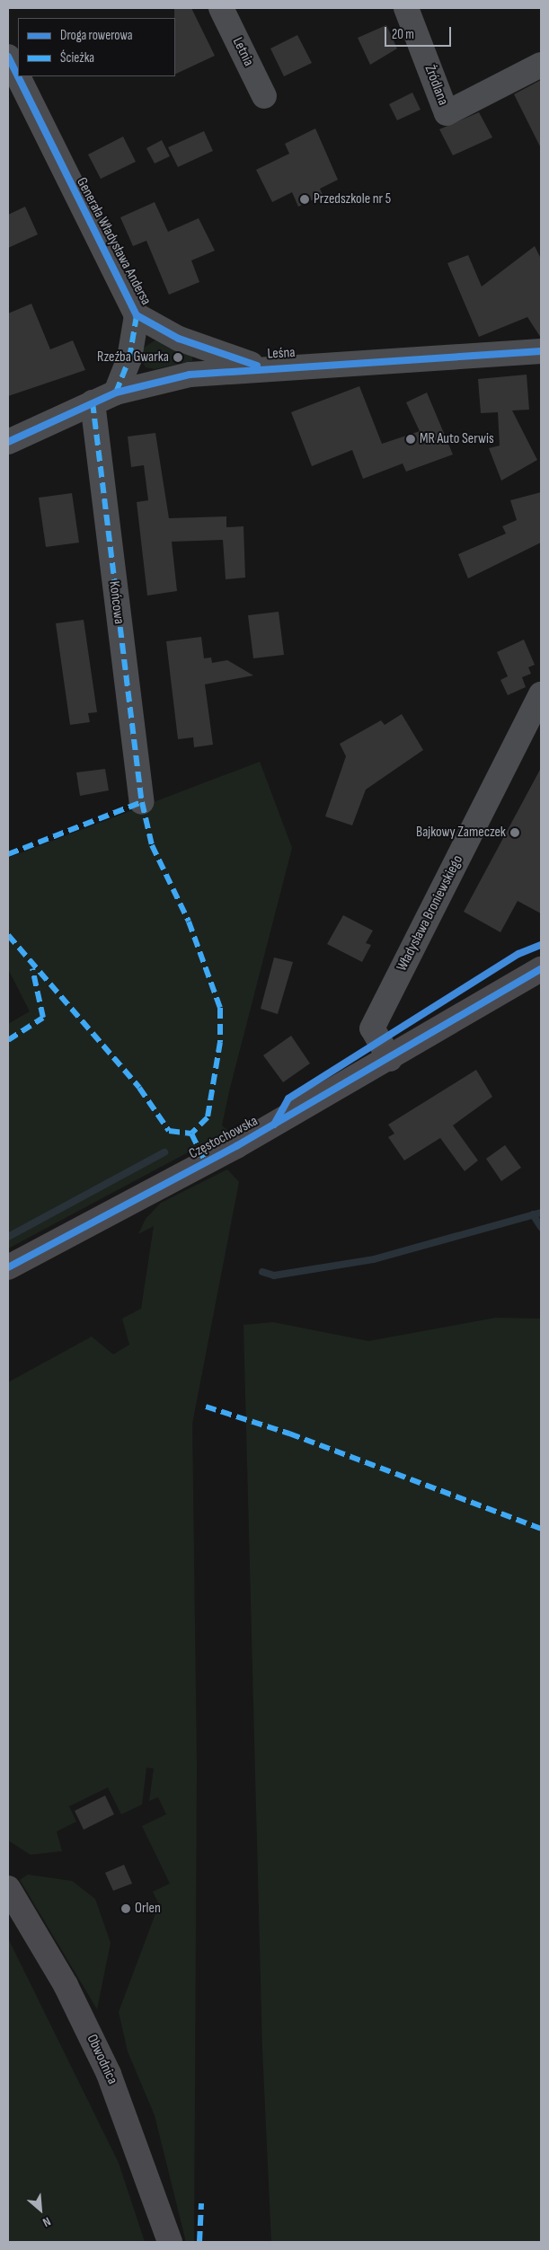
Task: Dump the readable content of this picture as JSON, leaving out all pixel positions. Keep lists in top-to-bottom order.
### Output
{
  "streets": {
    "street": [
      "Letnia",
      "Źródlana",
      "Generała Władysława Andersa",
      "Leśna",
      "Końcowa",
      "Władysława Broniewskiego",
      "Częstochowska",
      "Obwodnica"
    ]
  },
  "crossings": [
    ["Generała Władysława Andersa", "Leśna"],
    ["Leśna", "Końcowa"],
    ["Władysława Broniewskiego", "Częstochowska"]
  ],
  "places": [
    "Przedszkole nr 5",
    "Rzeźba Gwarka",
    "MR Auto Serwis",
    "Bajkowy Zameczek",
    "Orlen"
  ],
  "legend": ["Droga rowerowa", "Ścieżka"],
  "scale_bar": "20 m",
  "north": "bottom right"
}
